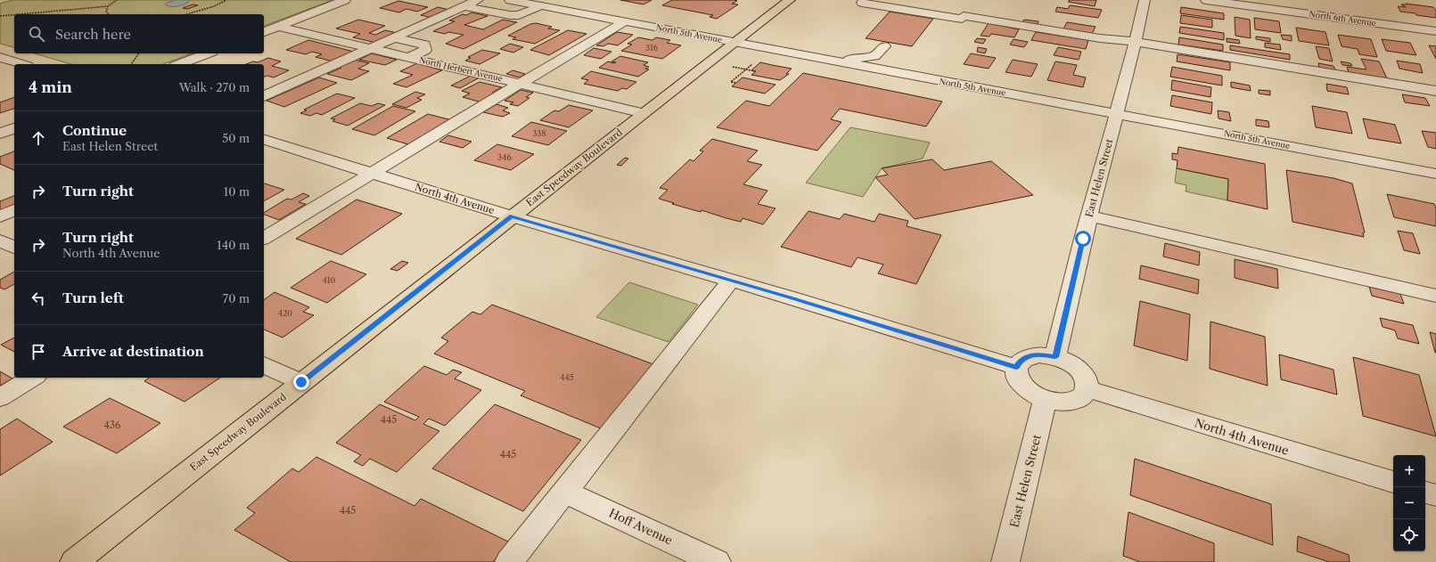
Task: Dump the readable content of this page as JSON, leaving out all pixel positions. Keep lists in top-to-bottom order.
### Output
{
  "streets": {
    "main road": ["East Speedway Boulevard"],
    "street": [
      "North 6th Avenue",
      "North 5th Avenue",
      "North Herbert Avenue",
      "East Helen Street",
      "North 4th Avenue",
      "Hoff Avenue"
    ]
  },
  "crossings": [
    ["North 5th Avenue", "East Speedway Boulevard"],
    ["North 5th Avenue", "East Helen Street"],
    ["North Herbert Avenue", "East Speedway Boulevard"],
    ["East Speedway Boulevard", "North 4th Avenue"],
    ["East Helen Street", "North 4th Avenue"]
  ],
  "house_numbers": [
    "316",
    "338",
    "346",
    "410",
    "420",
    "445",
    "445",
    "436",
    "445",
    "445"
  ],
  "page": {
    "search": "Search here",
    "heading": ["4 min", "Walk · 270 m"],
    "list": [
      ["Continue", "East Helen Street", "50 m"],
      ["Turn right", "10 m"],
      ["Turn right", "North 4th Avenue", "140 m"],
      ["Turn left", "70 m"],
      "Arrive at destination"
    ],
    "map_buttons": ["+", "−"]
  }
}
